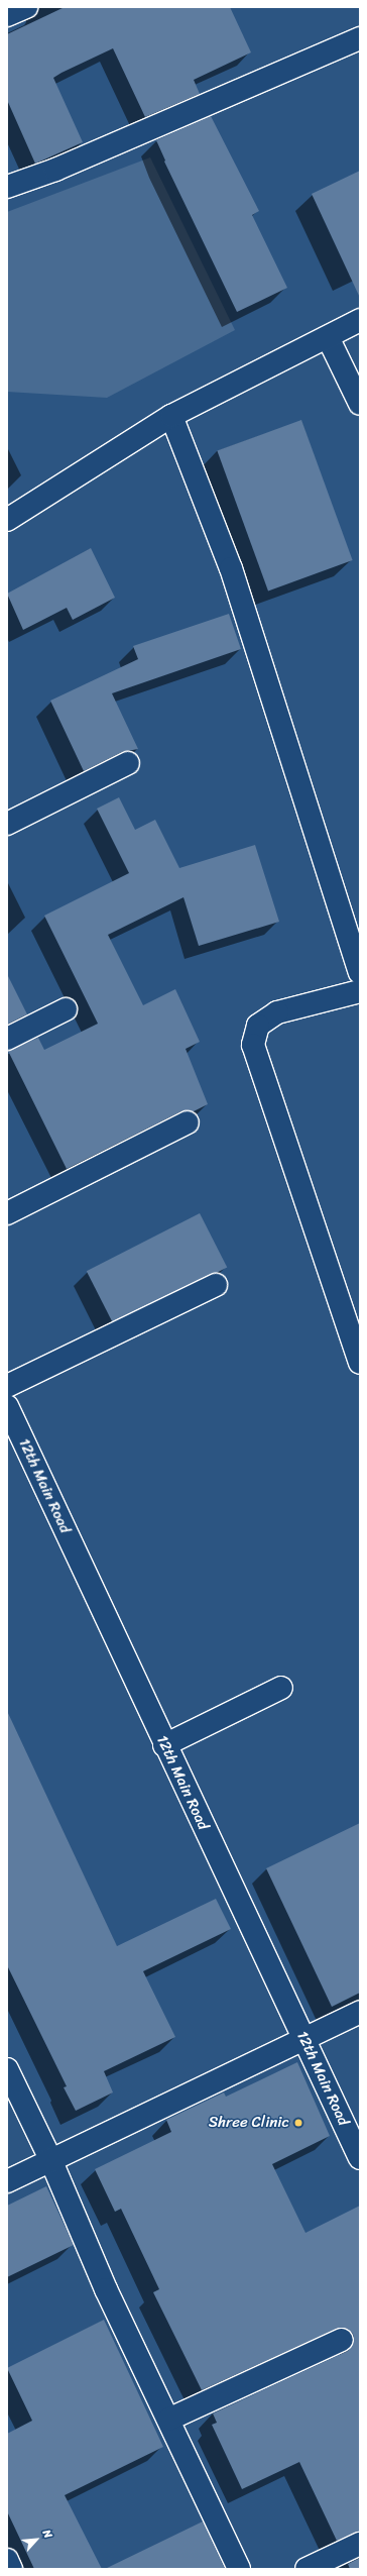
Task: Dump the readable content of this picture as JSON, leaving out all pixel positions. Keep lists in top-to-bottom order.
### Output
{
  "streets": {
    "street": ["12th Main Road"]
  },
  "places": ["Shree Clinic"],
  "north": "top right"
}
